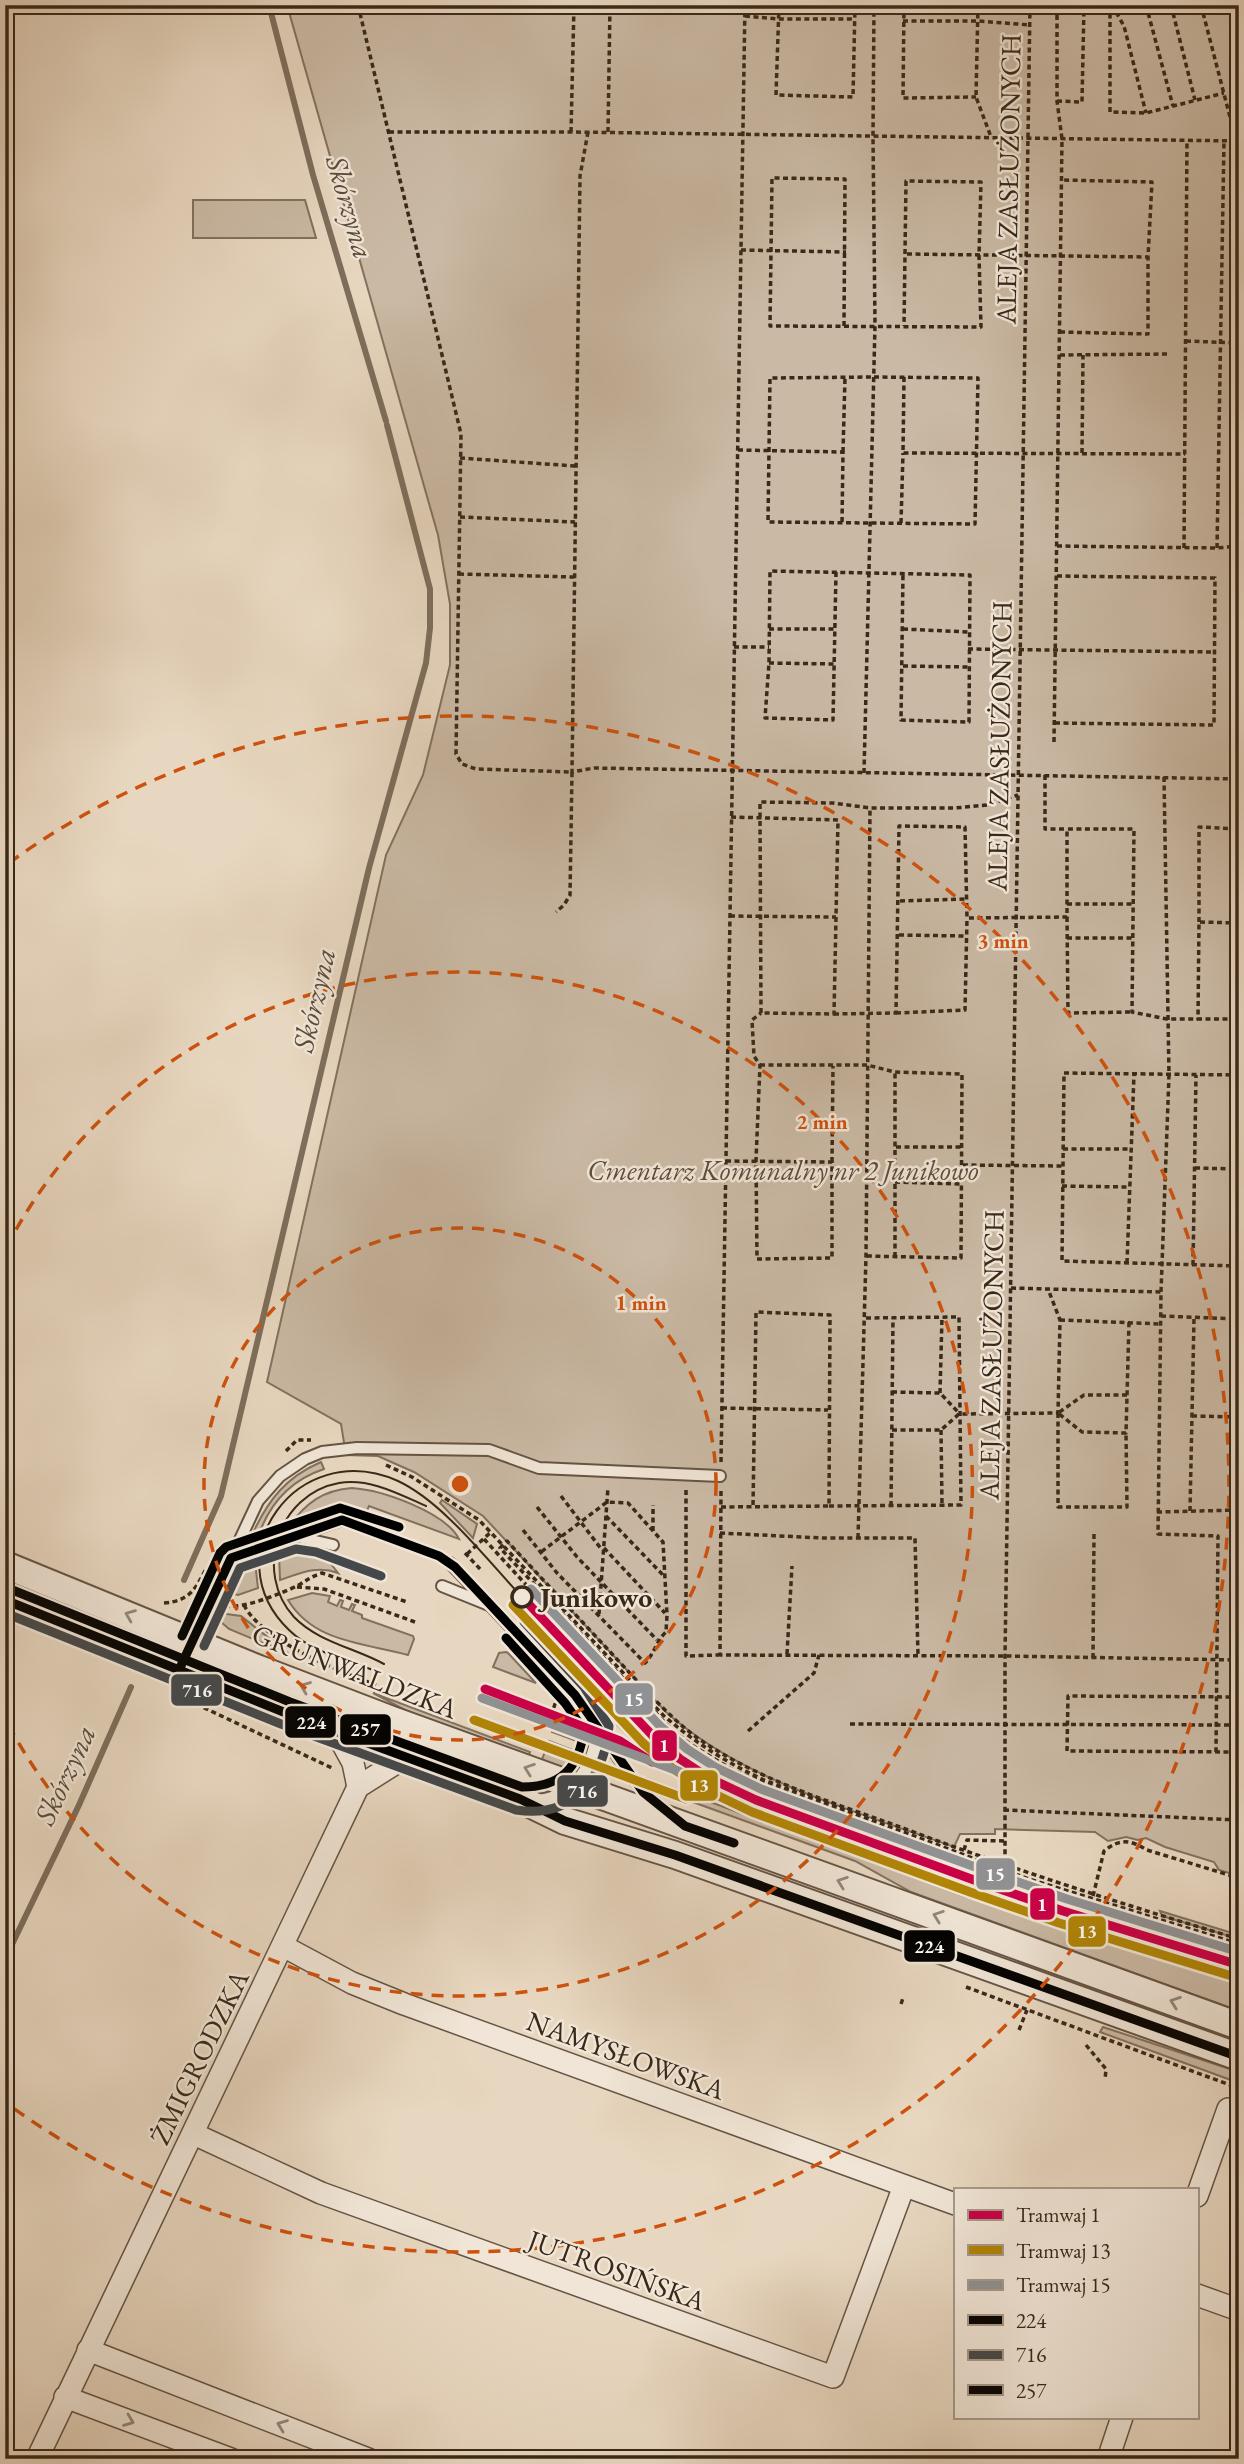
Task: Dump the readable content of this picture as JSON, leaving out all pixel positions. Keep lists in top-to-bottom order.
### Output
{
  "streets": {
    "street": [
      "GRUNWALDZKA",
      "NAMYSŁOWSKA",
      "ŻMIGRODZKA",
      "JUTROSIŃSKA"
    ],
    "path": ["ALEJA ZASŁUŻONYCH"]
  },
  "crossings": [
    ["NAMYSŁOWSKA", "ŻMIGRODZKA"],
    ["NAMYSŁOWSKA", "JUTROSIŃSKA"],
    ["ŻMIGRODZKA", "JUTROSIŃSKA"]
  ],
  "water": ["Skórzyna"],
  "parks": ["Cmentarz Komunalny nr 2 Junikowo"],
  "places": ["Junikowo"],
  "lines": [
    "transit line 257",
    "transit line 224",
    "transit line 716",
    "tram line 15",
    "tram line 1",
    "tram line 13"
  ],
  "legend": [
    "Tramwaj 1",
    "Tramwaj 13",
    "Tramwaj 15",
    "224",
    "716",
    "257"
  ],
  "rings": ["3 min", "2 min", "1 min"]
}
